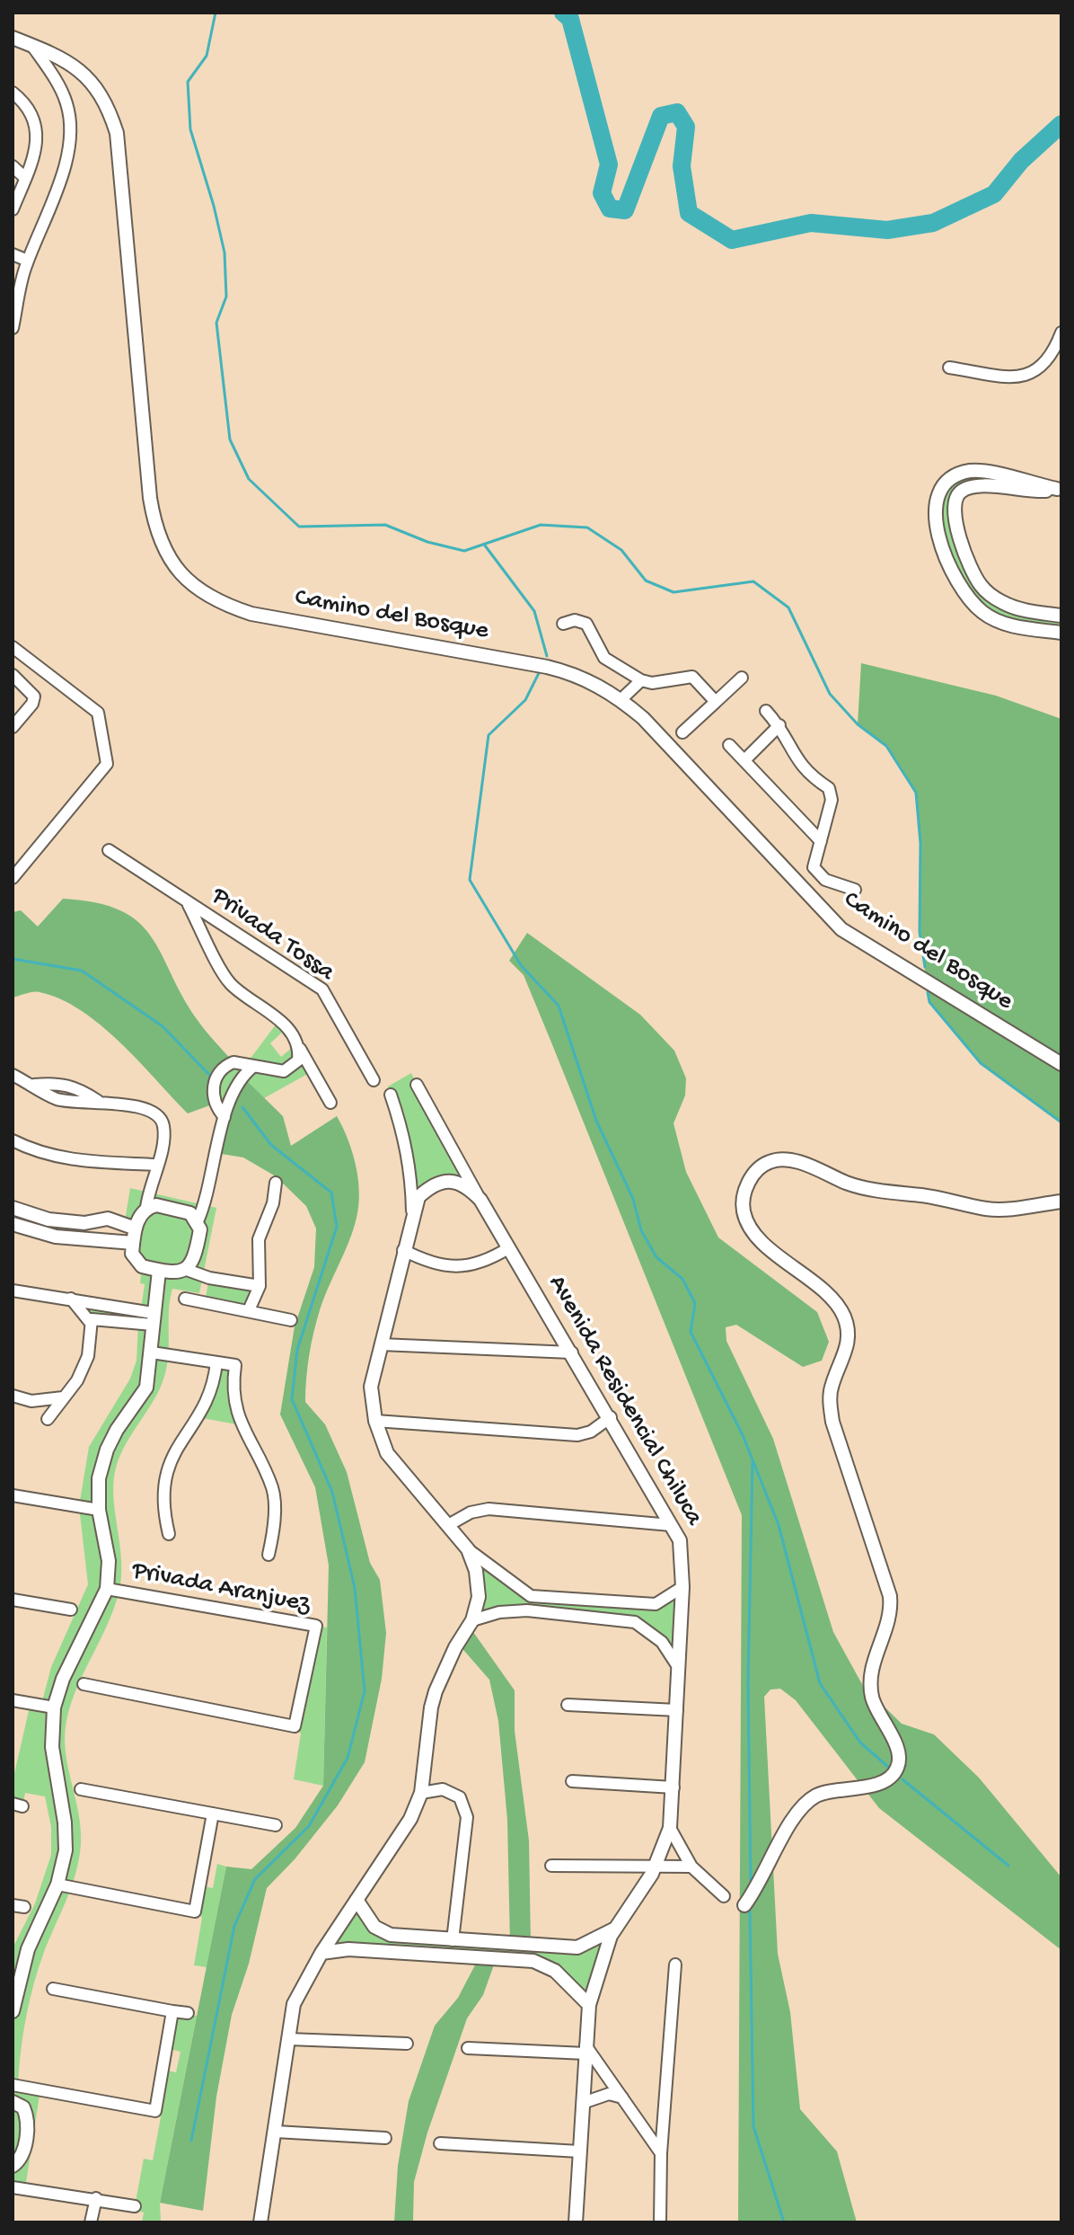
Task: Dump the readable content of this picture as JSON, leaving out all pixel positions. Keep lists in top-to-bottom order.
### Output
{
  "streets": {
    "street": [
      "Camino del Bosque",
      "Privada Tossa",
      "Avenida Residencial Chiluca",
      "Privada Aranjuez"
    ]
  }
}
